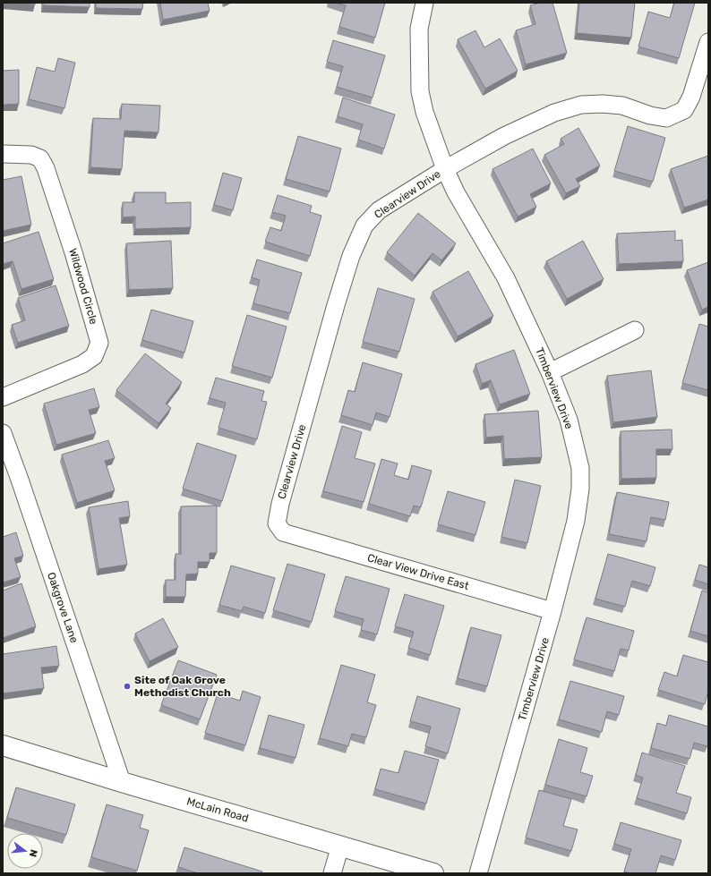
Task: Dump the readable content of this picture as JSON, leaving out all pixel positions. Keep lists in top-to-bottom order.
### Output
{
  "streets": {
    "street": [
      "Clearview Drive",
      "Wildwood Circle",
      "Timberview Drive",
      "Clear View Drive East",
      "Oakgrove Lane",
      "McLain Road"
    ]
  },
  "crossings": [
    ["Clearview Drive", "Timberview Drive"],
    ["Clearview Drive", "Clear View Drive East"],
    ["Timberview Drive", "Clear View Drive East"],
    ["Oakgrove Lane", "McLain Road"]
  ],
  "places": ["Site of Oak Grove Methodist Church"],
  "north": "right"
}
